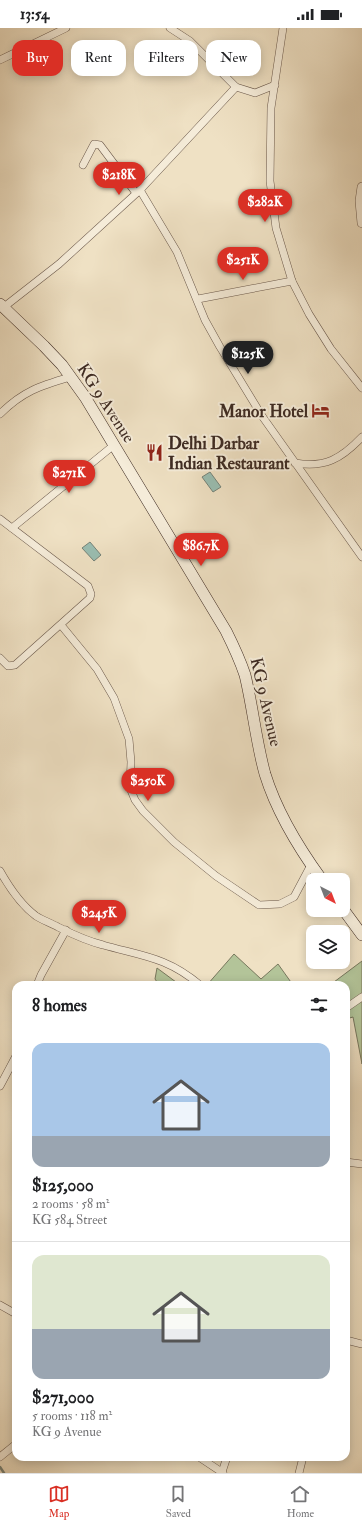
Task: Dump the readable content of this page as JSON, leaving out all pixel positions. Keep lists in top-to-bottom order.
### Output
{
  "streets": {
    "main road": ["KG 9 Avenue"]
  },
  "places": {
    "hotel": ["Manor Hotel"],
    "restaurant": ["Delhi Darbar Indian Restaurant"]
  },
  "north": "bottom right",
  "page": {
    "status": "13:54",
    "chip": [
      "Buy",
      "Rent",
      "Filters",
      "New"
    ],
    "price": [
      "$218K",
      "$282K",
      "$251K",
      "$125K",
      "$271K",
      "$86.7K",
      "$250K",
      "$245K"
    ],
    "heading": "8 homes",
    "list": [
      {
        "name": "$125,000",
        "note": "2 rooms · 58 m² · KG 584 Street"
      },
      {
        "name": "$271,000",
        "note": "5 rooms · 118 m² · KG 9 Avenue"
      }
    ],
    "tabs": ["Map", "Saved", "Home"]
  }
}
